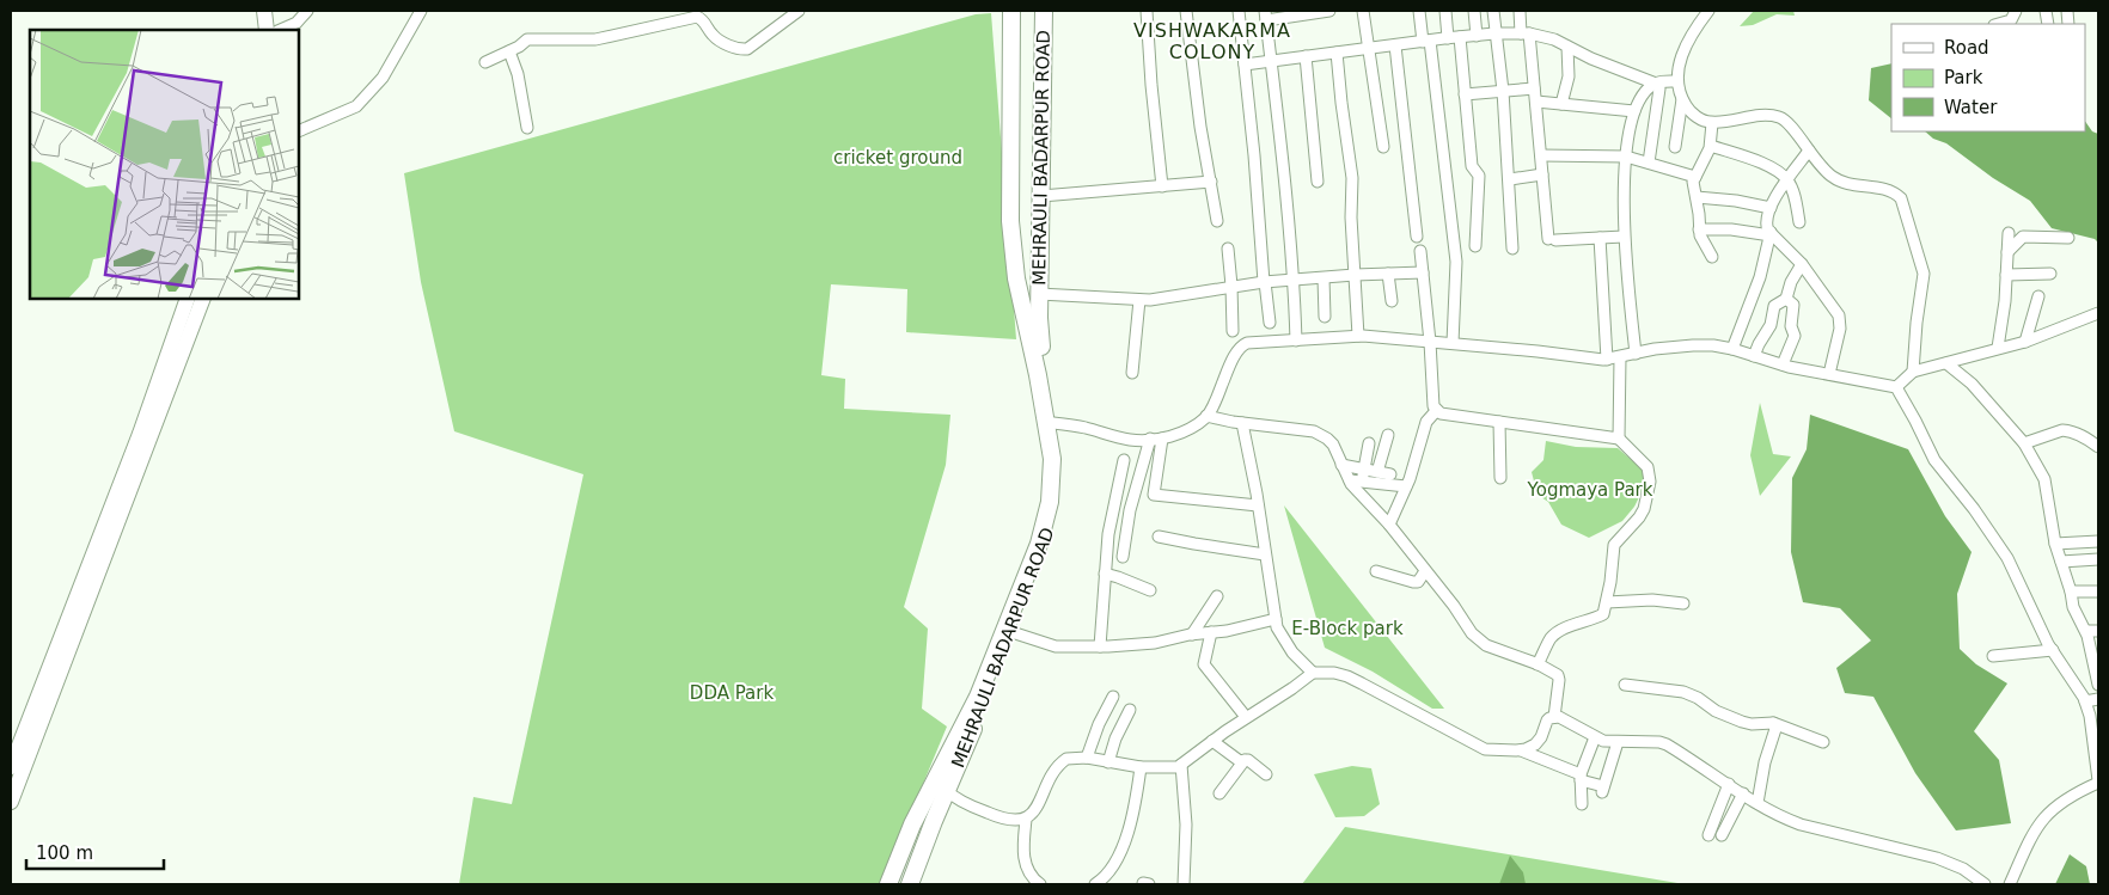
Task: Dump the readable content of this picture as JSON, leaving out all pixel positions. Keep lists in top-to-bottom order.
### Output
{
  "streets": {
    "main road": ["MEHRAULI BADARPUR ROAD"]
  },
  "districts": ["VISHWAKARMA COLONY"],
  "parks": [
    "cricket ground",
    "Yogmaya Park",
    "E-Block park",
    "DDA Park"
  ],
  "legend": ["Road", "Park", "Water"],
  "scale_bar": "100 m"
}
